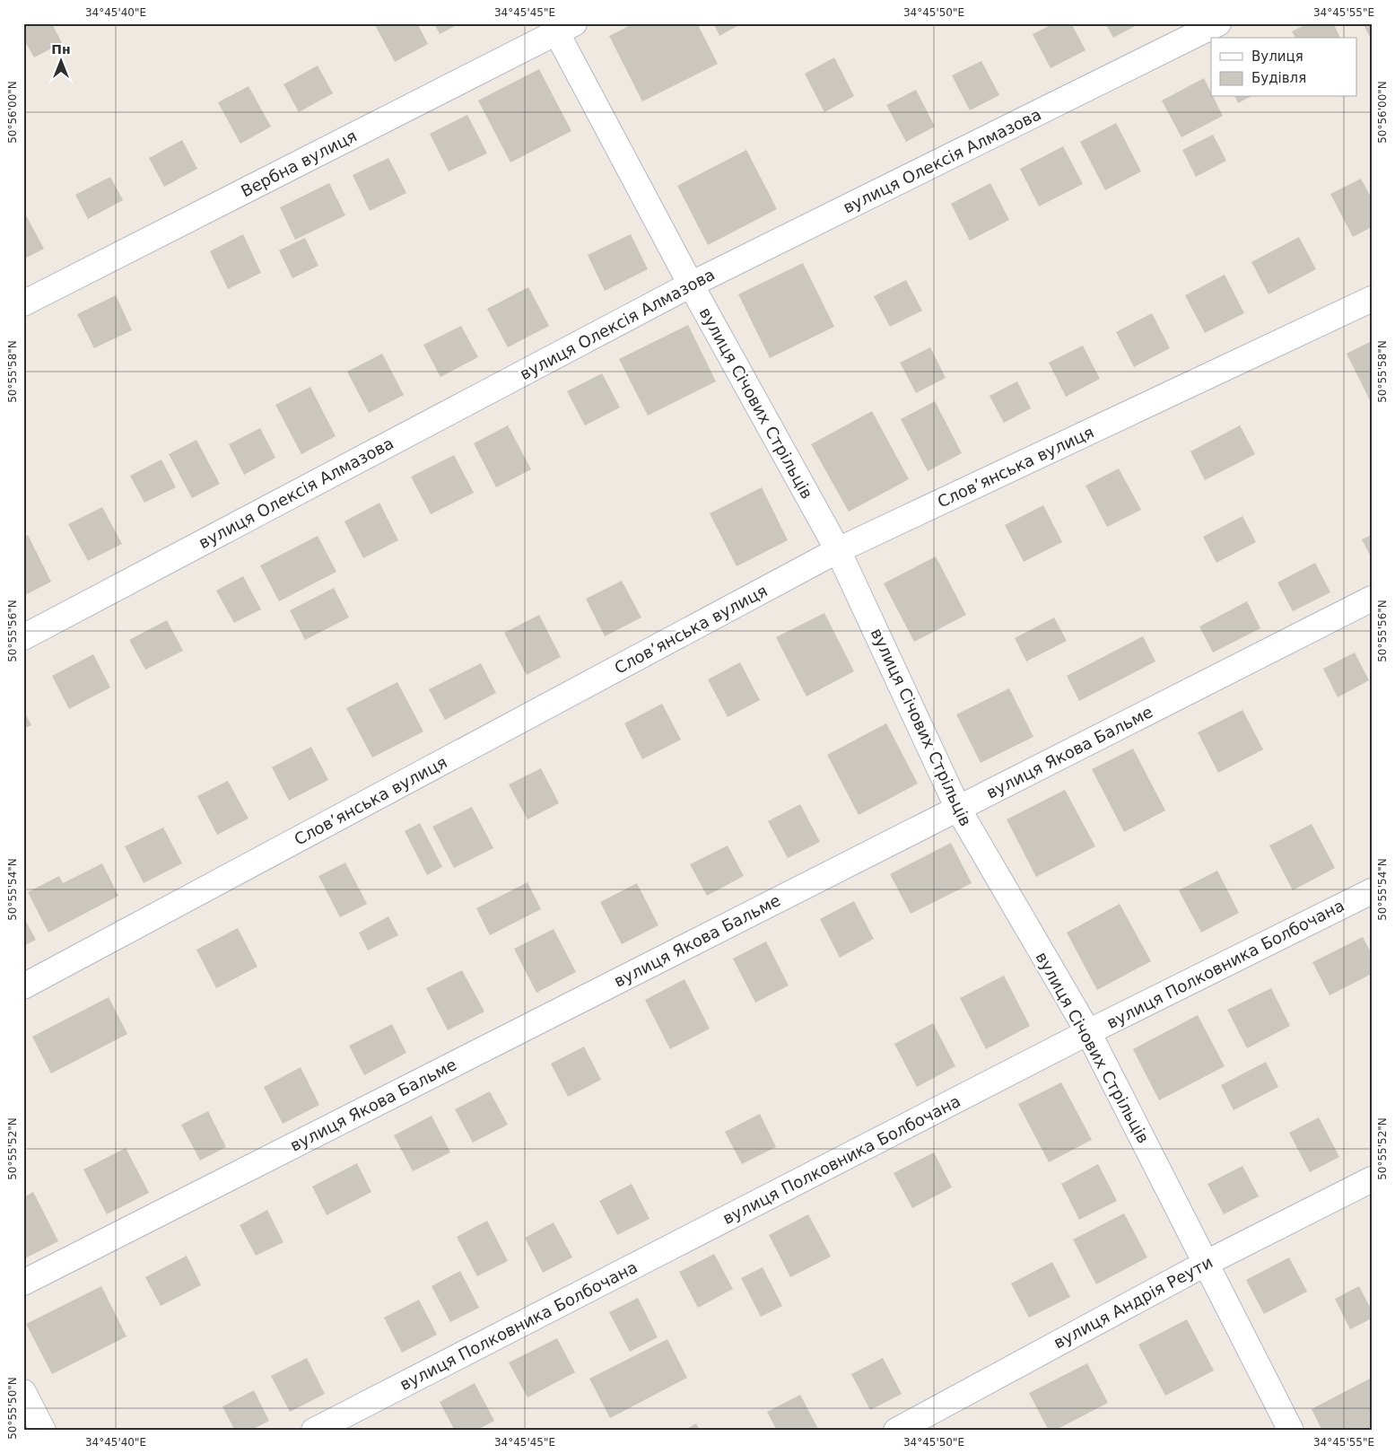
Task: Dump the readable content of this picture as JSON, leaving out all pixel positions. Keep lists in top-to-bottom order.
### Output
{
  "streets": {
    "street": [
      "вулиця Олексія Алмазова",
      "Вербна вулиця",
      "вулиця Січових Стрільців",
      "Словʼянська вулиця",
      "вулиця Якова Бальме",
      "вулиця Полковника Болбочана",
      "вулиця Андрія Реути"
    ]
  },
  "crossings": [
    ["вулиця Олексія Алмазова", "вулиця Січових Стрільців"],
    ["Вербна вулиця", "вулиця Січових Стрільців"],
    ["вулиця Січових Стрільців", "Словʼянська вулиця"],
    ["вулиця Січових Стрільців", "вулиця Якова Бальме"],
    ["вулиця Січових Стрільців", "вулиця Полковника Болбочана"],
    ["вулиця Січових Стрільців", "вулиця Андрія Реути"]
  ],
  "legend": ["Вулиця", "Будівля"],
  "north": "top",
  "coordinates": [
    "34°45'40\"E",
    "34°45'45\"E",
    "34°45'50\"E",
    "34°45'55\"E",
    "50°56'00\"N",
    "50°55'58\"N",
    "50°55'56\"N",
    "50°55'54\"N",
    "50°55'52\"N",
    "50°55'50\"N"
  ]
}
